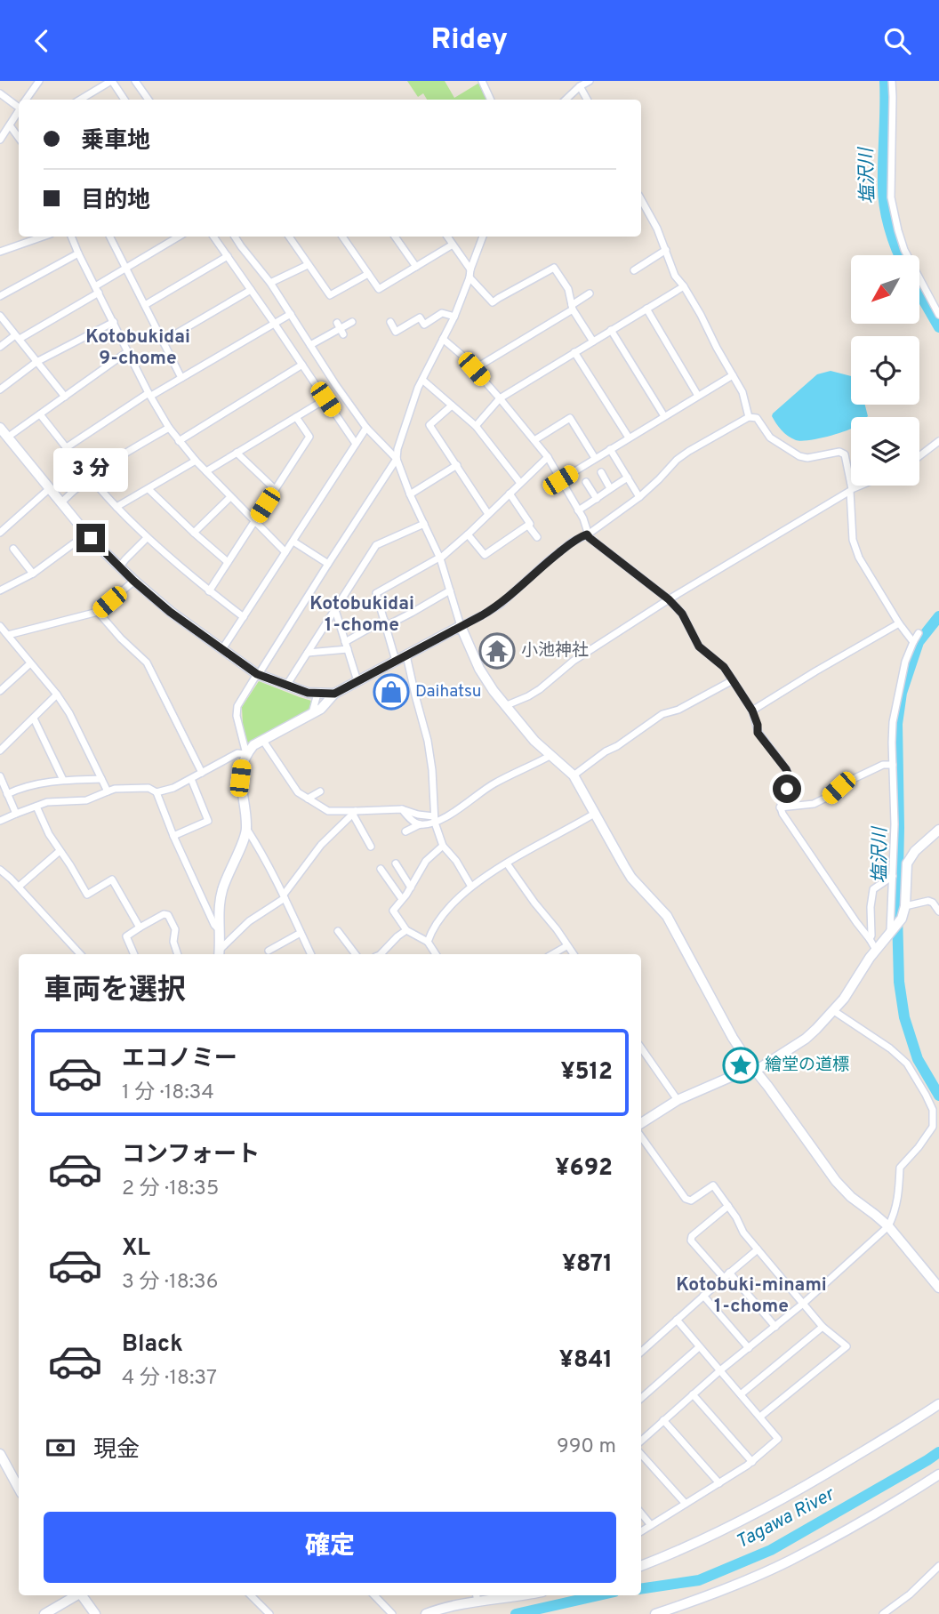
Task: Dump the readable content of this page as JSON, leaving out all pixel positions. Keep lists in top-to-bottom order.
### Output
{
  "districts": ["Kotobukidai 9-chome", "Kotobukidai 1-chome", "Kotobuki-minami 1-chome"],
  "water": ["塩沢川", "Tagawa River"],
  "places": {
    "temple": ["小池神社"],
    "shop": ["Daihatsu"],
    "place": ["繪堂の道標"]
  },
  "north": "bottom left",
  "page": {
    "header": "Ridey",
    "banner": ["乗車地", "目的地"],
    "bubble": "3 分",
    "heading": "車両を選択",
    "list": [
      {
        "name": "エコノミー",
        "note": "1 分 · 18:34",
        "value": "¥512"
      },
      {
        "name": "コンフォート",
        "note": "2 分 · 18:35",
        "value": "¥692"
      },
      {
        "name": "XL",
        "note": "3 分 · 18:36",
        "value": "¥871"
      },
      {
        "name": "Black",
        "note": "4 分 · 18:37",
        "value": "¥841"
      }
    ],
    "pay": ["現金", "990 m"],
    "buttons": "確定"
  }
}
